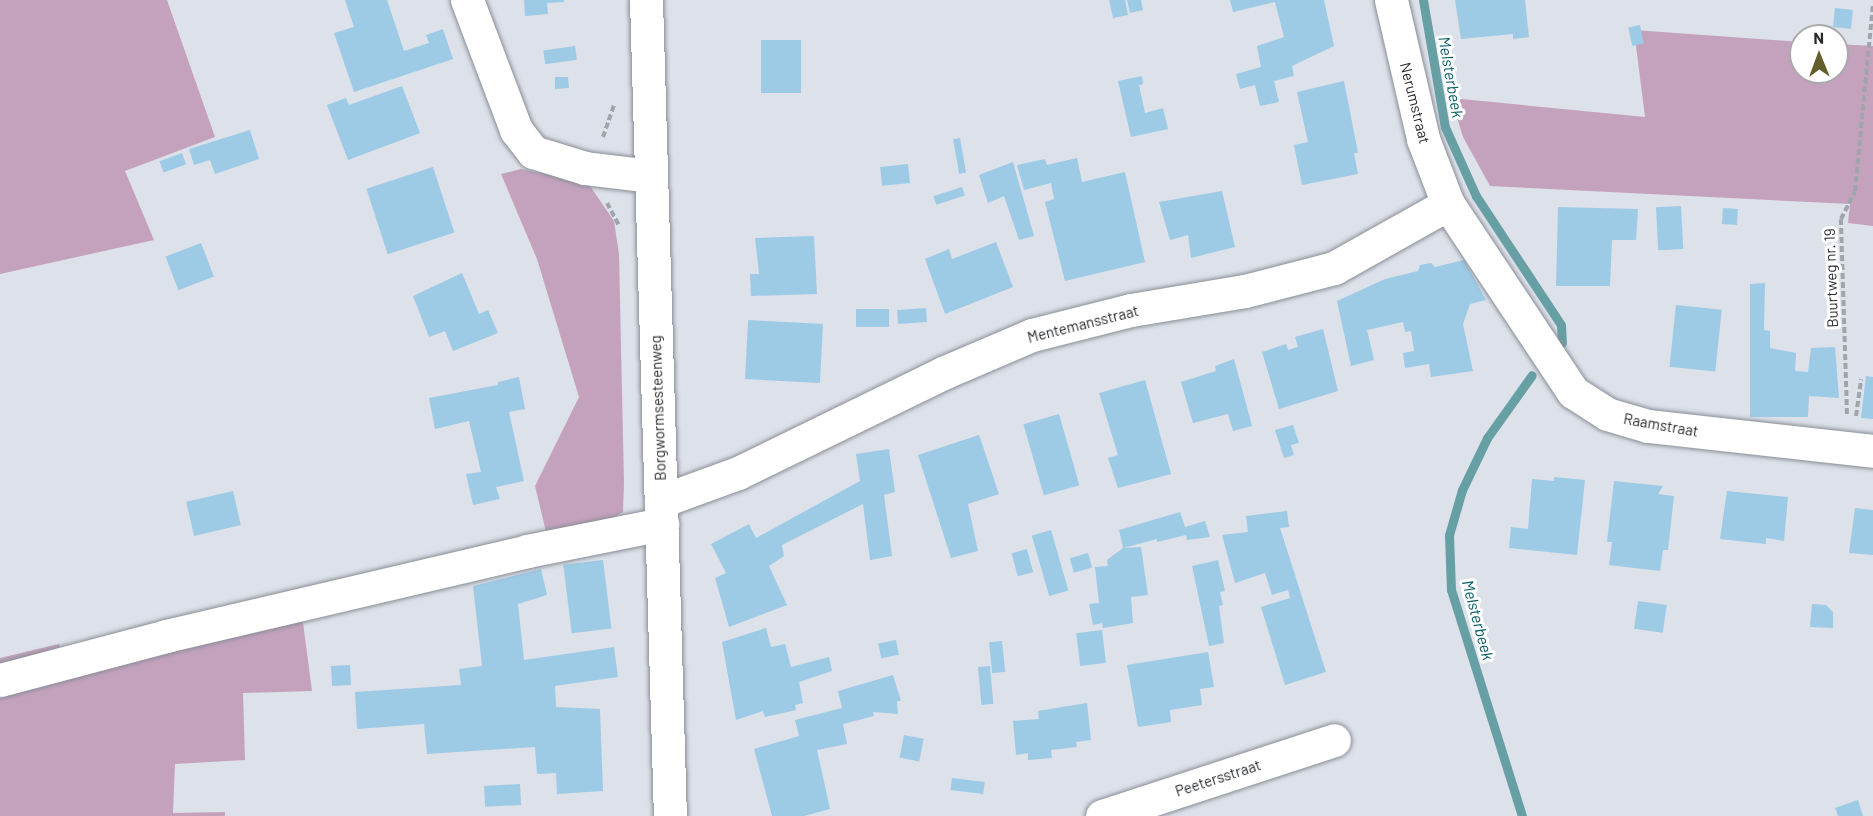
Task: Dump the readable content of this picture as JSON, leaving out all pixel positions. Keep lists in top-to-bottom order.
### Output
{
  "streets": {
    "street": [
      "Nerumstraat",
      "Mentemansstraat",
      "Borgwormsesteenweg",
      "Raamstraat",
      "Peetersstraat"
    ],
    "path": ["Buurtweg nr. 19"]
  },
  "crossings": [
    ["Nerumstraat", "Mentemansstraat"],
    ["Nerumstraat", "Raamstraat"],
    ["Buurtweg nr. 19", "Raamstraat"],
    ["Mentemansstraat", "Borgwormsesteenweg"],
    ["Mentemansstraat", "Raamstraat"]
  ],
  "water": ["Melsterbeek"],
  "north": "top"
}
